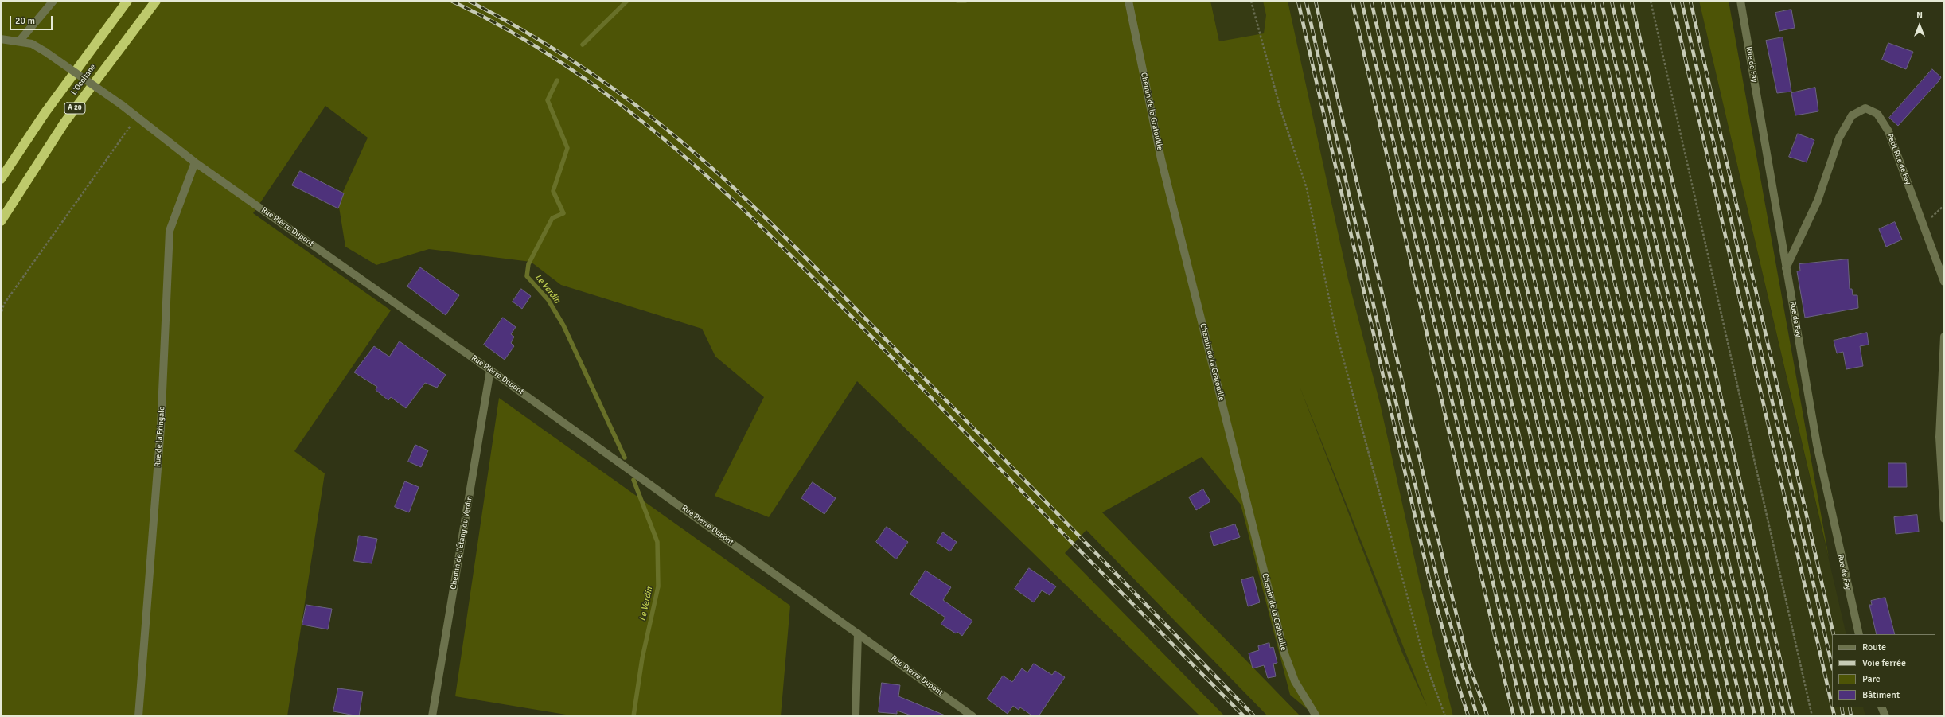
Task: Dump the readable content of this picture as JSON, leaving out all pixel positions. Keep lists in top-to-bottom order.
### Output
{
  "streets": {
    "highway": ["L'Occitane", "A 20"],
    "street": [
      "Rue de Fay",
      "Chemin de la Gratouille",
      "Petit Rue de Fay",
      "Rue Pierre Dupont",
      "Rue de la Fringale",
      "Chemin de l'Étang du Verdin"
    ]
  },
  "crossings": [
    ["Rue de Fay", "Petit Rue de Fay"],
    ["Rue Pierre Dupont", "Rue de la Fringale"],
    ["Rue Pierre Dupont", "Chemin de l'Étang du Verdin"]
  ],
  "water": ["Le Verdin"],
  "legend": [
    "Route",
    "Voie ferrée",
    "Parc",
    "Bâtiment"
  ],
  "scale_bar": "20 m",
  "north": "top"
}
